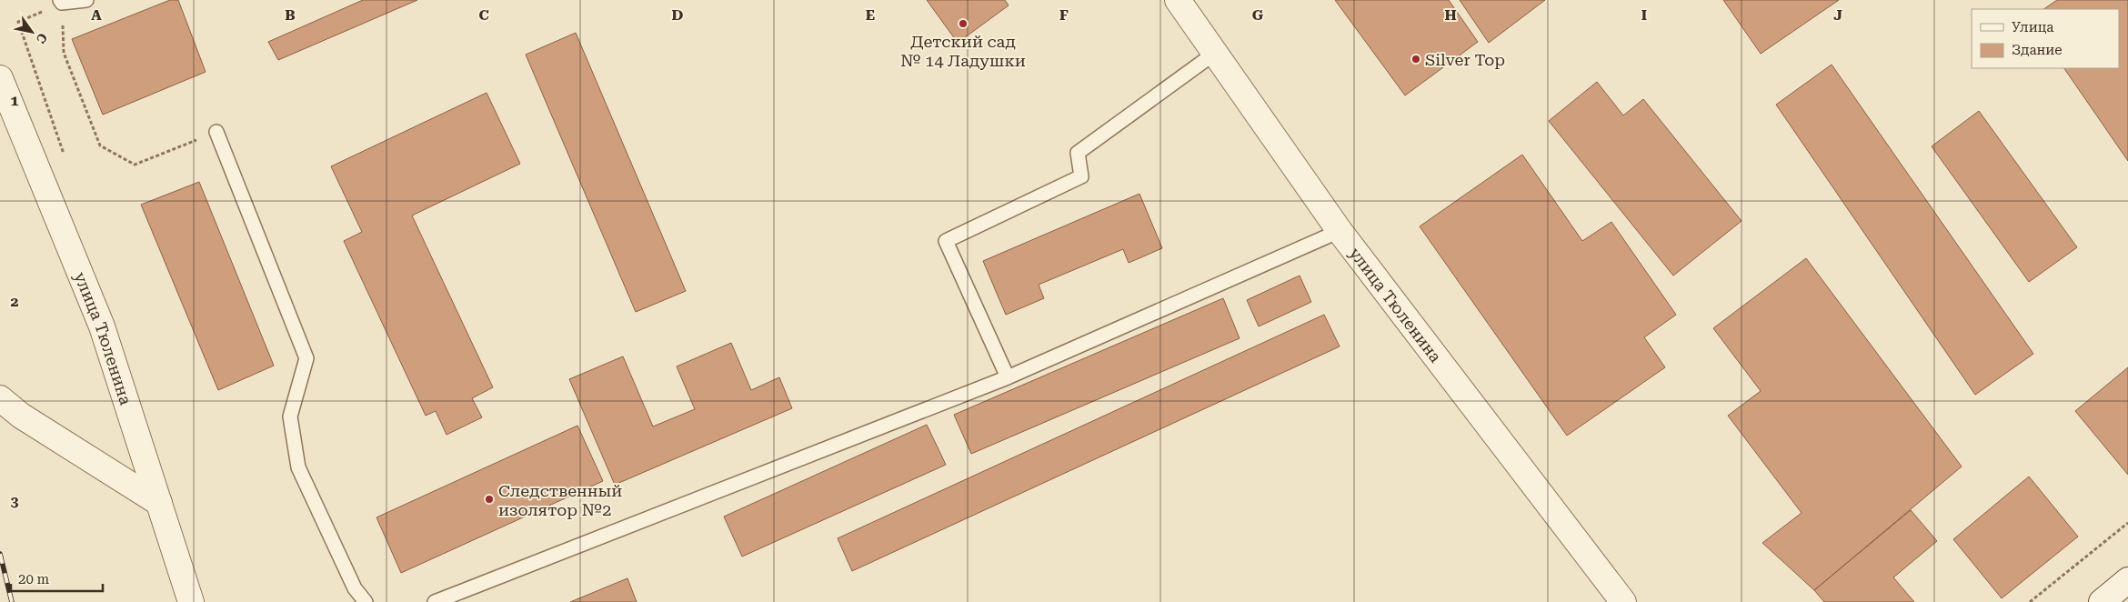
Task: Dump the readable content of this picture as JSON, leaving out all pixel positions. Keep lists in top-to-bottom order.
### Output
{
  "streets": {
    "street": ["улица Тюленина"]
  },
  "places": ["Детский сад № 14 Ладушки", "Silver Top", "Следственный изолятор №2"],
  "legend": ["Улица", "Здание"],
  "scale_bar": "20 m",
  "north": "bottom right",
  "grid": {
    "columns": [
      "A",
      "B",
      "C",
      "D",
      "E",
      "F",
      "G",
      "H",
      "I",
      "J"
    ],
    "rows": ["1", "2", "3"]
  }
}
